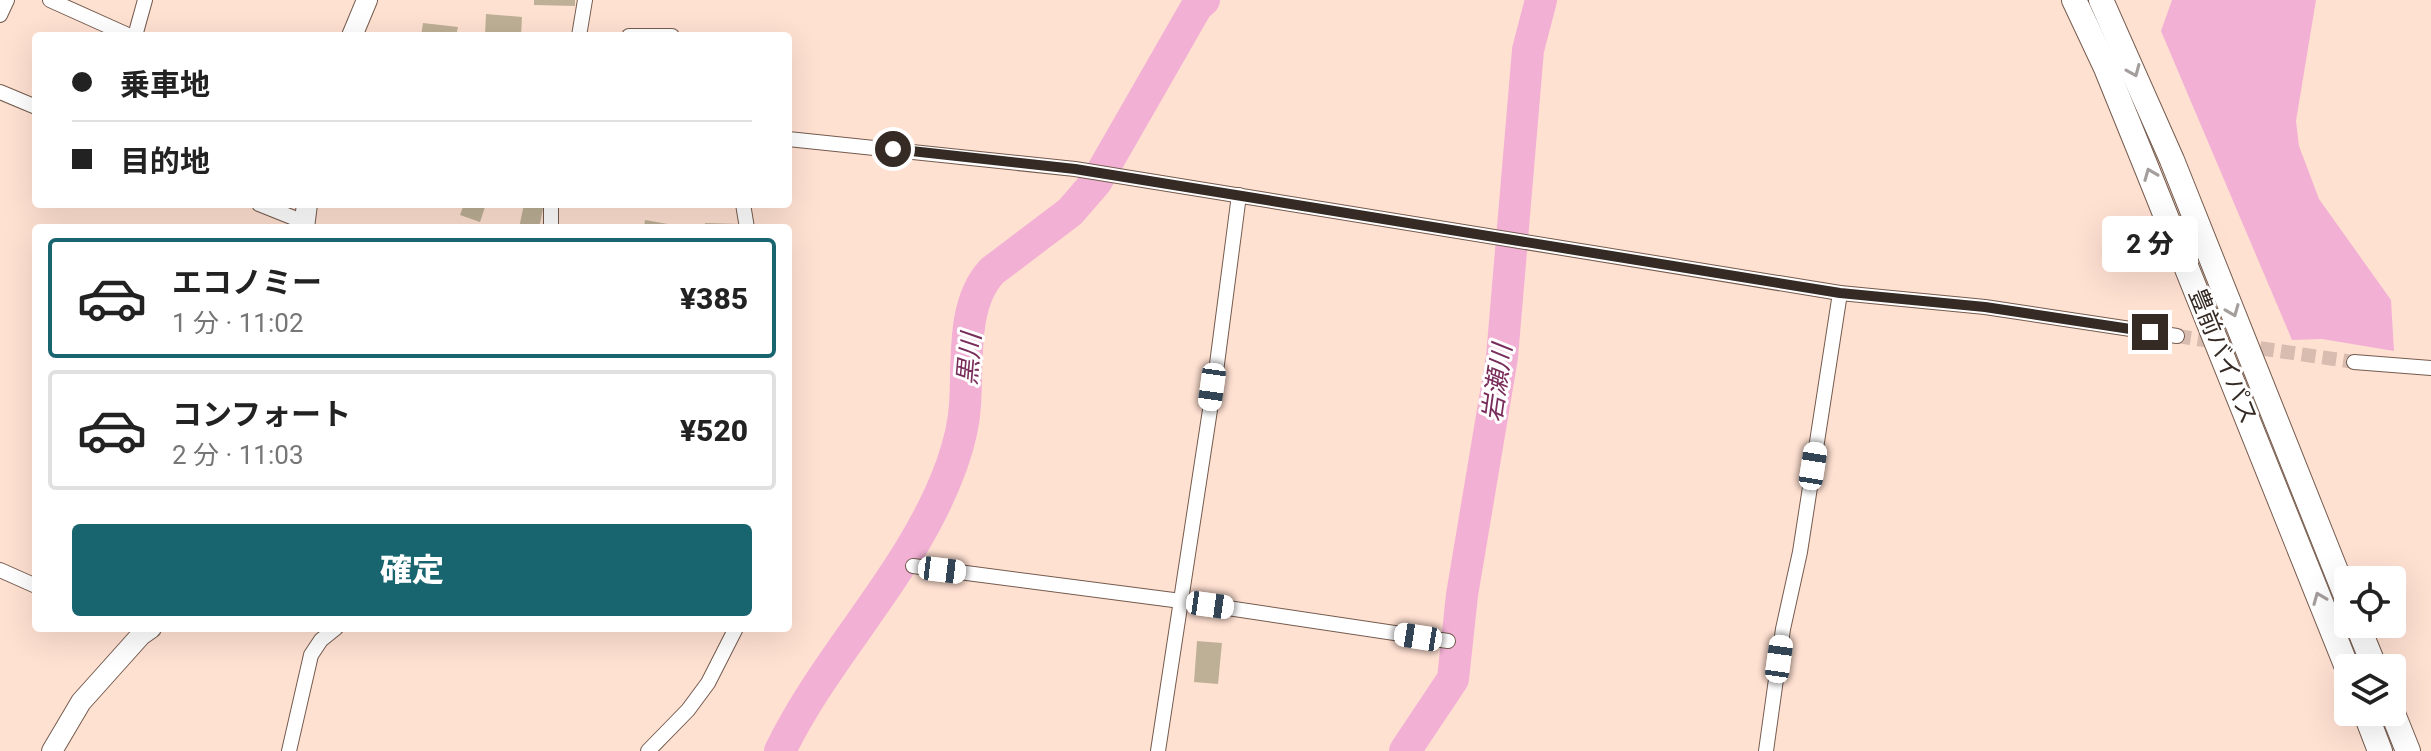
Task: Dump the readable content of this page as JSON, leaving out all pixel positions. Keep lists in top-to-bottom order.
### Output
{
  "streets": {
    "highway": ["豊前バイパス"]
  },
  "water": ["黒川", "岩瀬川"],
  "page": {
    "banner": ["乗車地", "目的地"],
    "bubble": "2 分",
    "list": [
      {
        "name": "エコノミー",
        "note": "1 分 · 11:02",
        "value": "¥385"
      },
      {
        "name": "コンフォート",
        "note": "2 分 · 11:03",
        "value": "¥520"
      }
    ],
    "buttons": "確定"
  }
}
